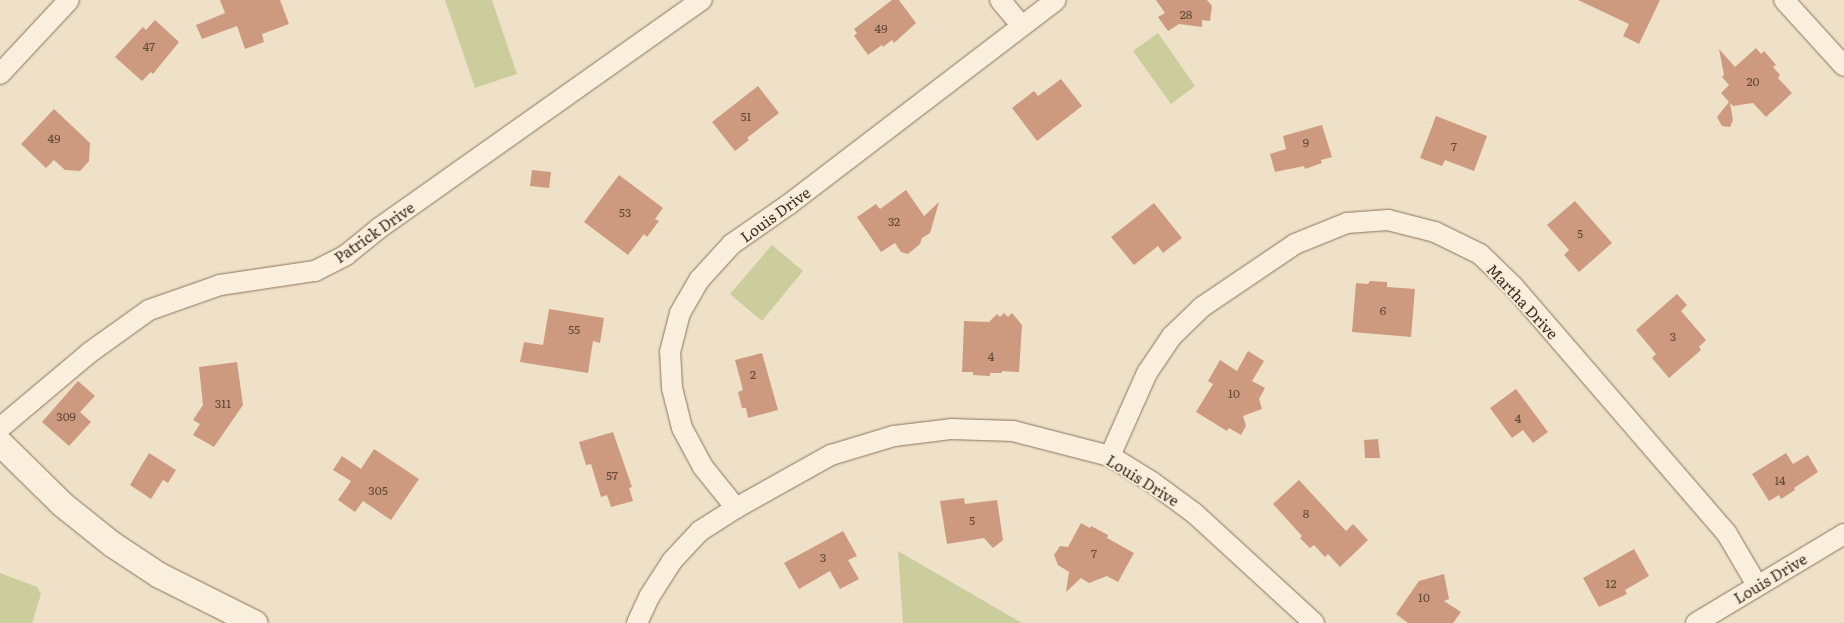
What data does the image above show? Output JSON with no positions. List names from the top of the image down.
{
  "streets": {
    "street": ["Louis Drive", "Patrick Drive", "Martha Drive"]
  },
  "crossings": [
    ["Louis Drive", "Martha Drive"]
  ],
  "house_numbers": [
    "28",
    "49",
    "47",
    "20",
    "51",
    "49",
    "9",
    "7",
    "53",
    "32",
    "5",
    "6",
    "55",
    "3",
    "4",
    "2",
    "10",
    "311",
    "309",
    "4",
    "57",
    "14",
    "305",
    "8",
    "5",
    "7",
    "3",
    "12",
    "10"
  ]
}
